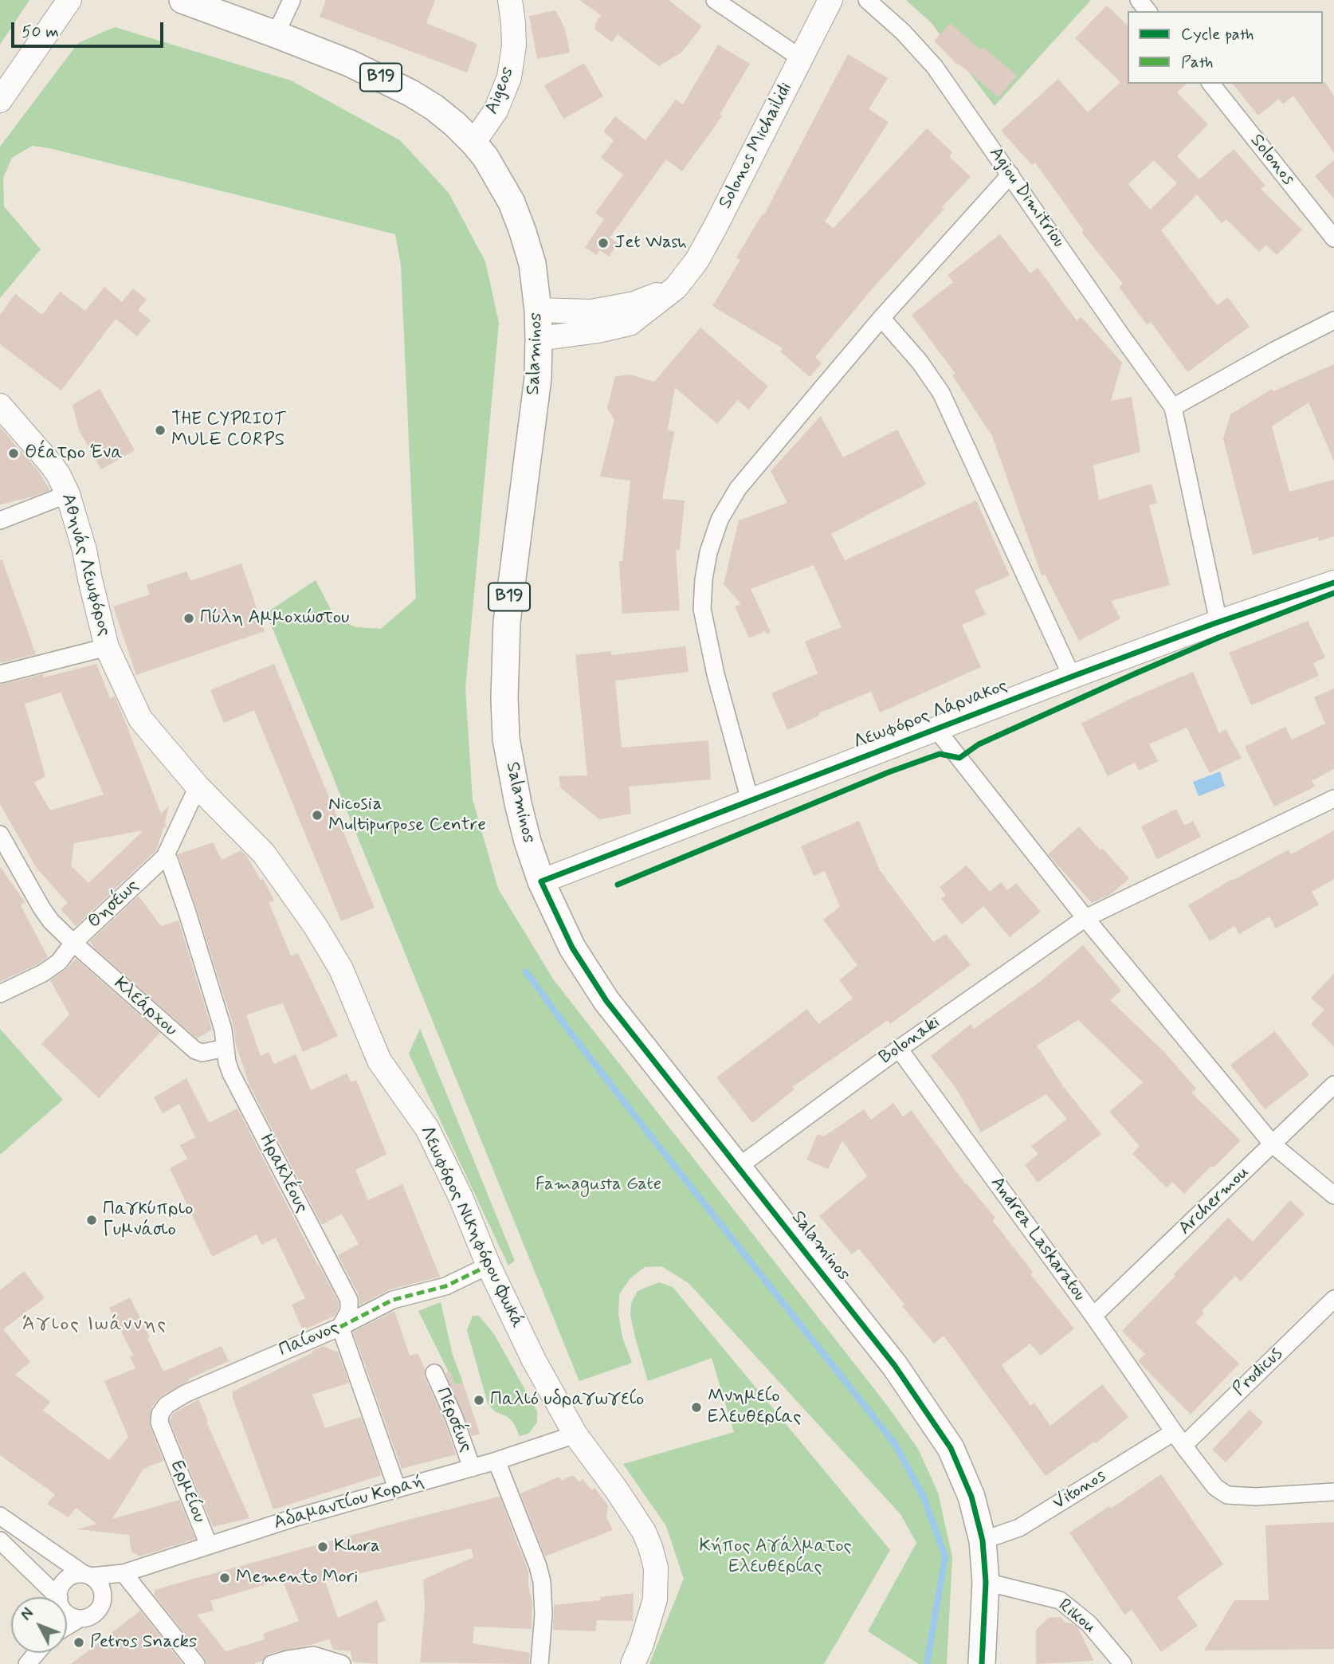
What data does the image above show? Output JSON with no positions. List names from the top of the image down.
{
  "streets": {
    "main road": ["B19", "Salaminos"],
    "street": [
      "Aigeos",
      "Solonos Michailidi",
      "Solonos",
      "Agiou Dimitriou",
      "Αθηνάς Λεωφόρος",
      "Λεωφόρος Λάρνακος",
      "Θησέως",
      "Κλεάρχου",
      "Bolonaki",
      "Ηρακλέους",
      "Archermou",
      "Λεωφόρος Νικηφόρου Φωκά",
      "Andrea Laskaratou",
      "Παίονος",
      "Prodicus",
      "Περσέως",
      "Vitonos",
      "Ερμείου",
      "Αδαμαντίου Κοραή",
      "Rikou"
    ]
  },
  "crossings": [
    ["Aigeos", "Salaminos"],
    ["Solonos Michailidi", "Salaminos"],
    ["Salaminos", "Λεωφόρος Λάρνακος"],
    ["Salaminos", "Bolonaki"],
    ["Salaminos", "Vitonos"],
    ["Salaminos", "Rikou"],
    ["Αθηνάς Λεωφόρος", "Λεωφόρος Νικηφόρου Φωκά"],
    ["Θησέως", "Κλεάρχου"],
    ["Θησέως", "Ηρακλέους"],
    ["Θησέως", "Λεωφόρος Νικηφόρου Φωκά"],
    ["Κλεάρχου", "Ηρακλέους"],
    ["Bolonaki", "Andrea Laskaratou"],
    ["Ηρακλέους", "Παίονος"],
    ["Archermou", "Andrea Laskaratou"],
    ["Λεωφόρος Νικηφόρου Φωκά", "Παίονος"],
    ["Λεωφόρος Νικηφόρου Φωκά", "Αδαμαντίου Κοραή"],
    ["Andrea Laskaratou", "Prodicus"],
    ["Andrea Laskaratou", "Vitonos"],
    ["Παίονος", "Ερμείου"],
    ["Prodicus", "Vitonos"],
    ["Περσέως", "Αδαμαντίου Κοραή"],
    ["Ερμείου", "Αδαμαντίου Κοραή"]
  ],
  "districts": ["Άγιος Ιωάννης"],
  "parks": ["Famagusta Gate", "Κήπος Αγάλματος Ελευθερίας"],
  "places": [
    "Jet Wash",
    "THE CYPRIOT MULE CORPS",
    "Θέατρο Ένα",
    "Πύλη Αμμοχώστου",
    "Nicosia Multipurpose Centre",
    "Παγκύπριο Γυμνάσιο",
    "Παλιό υδραγωγείο",
    "Μνημείο Ελευθερίας",
    "Khora",
    "Memento Mori",
    "Petros Snacks"
  ],
  "legend": ["Cycle path", "Path"],
  "scale_bar": "50 m",
  "north": "top left"
}
